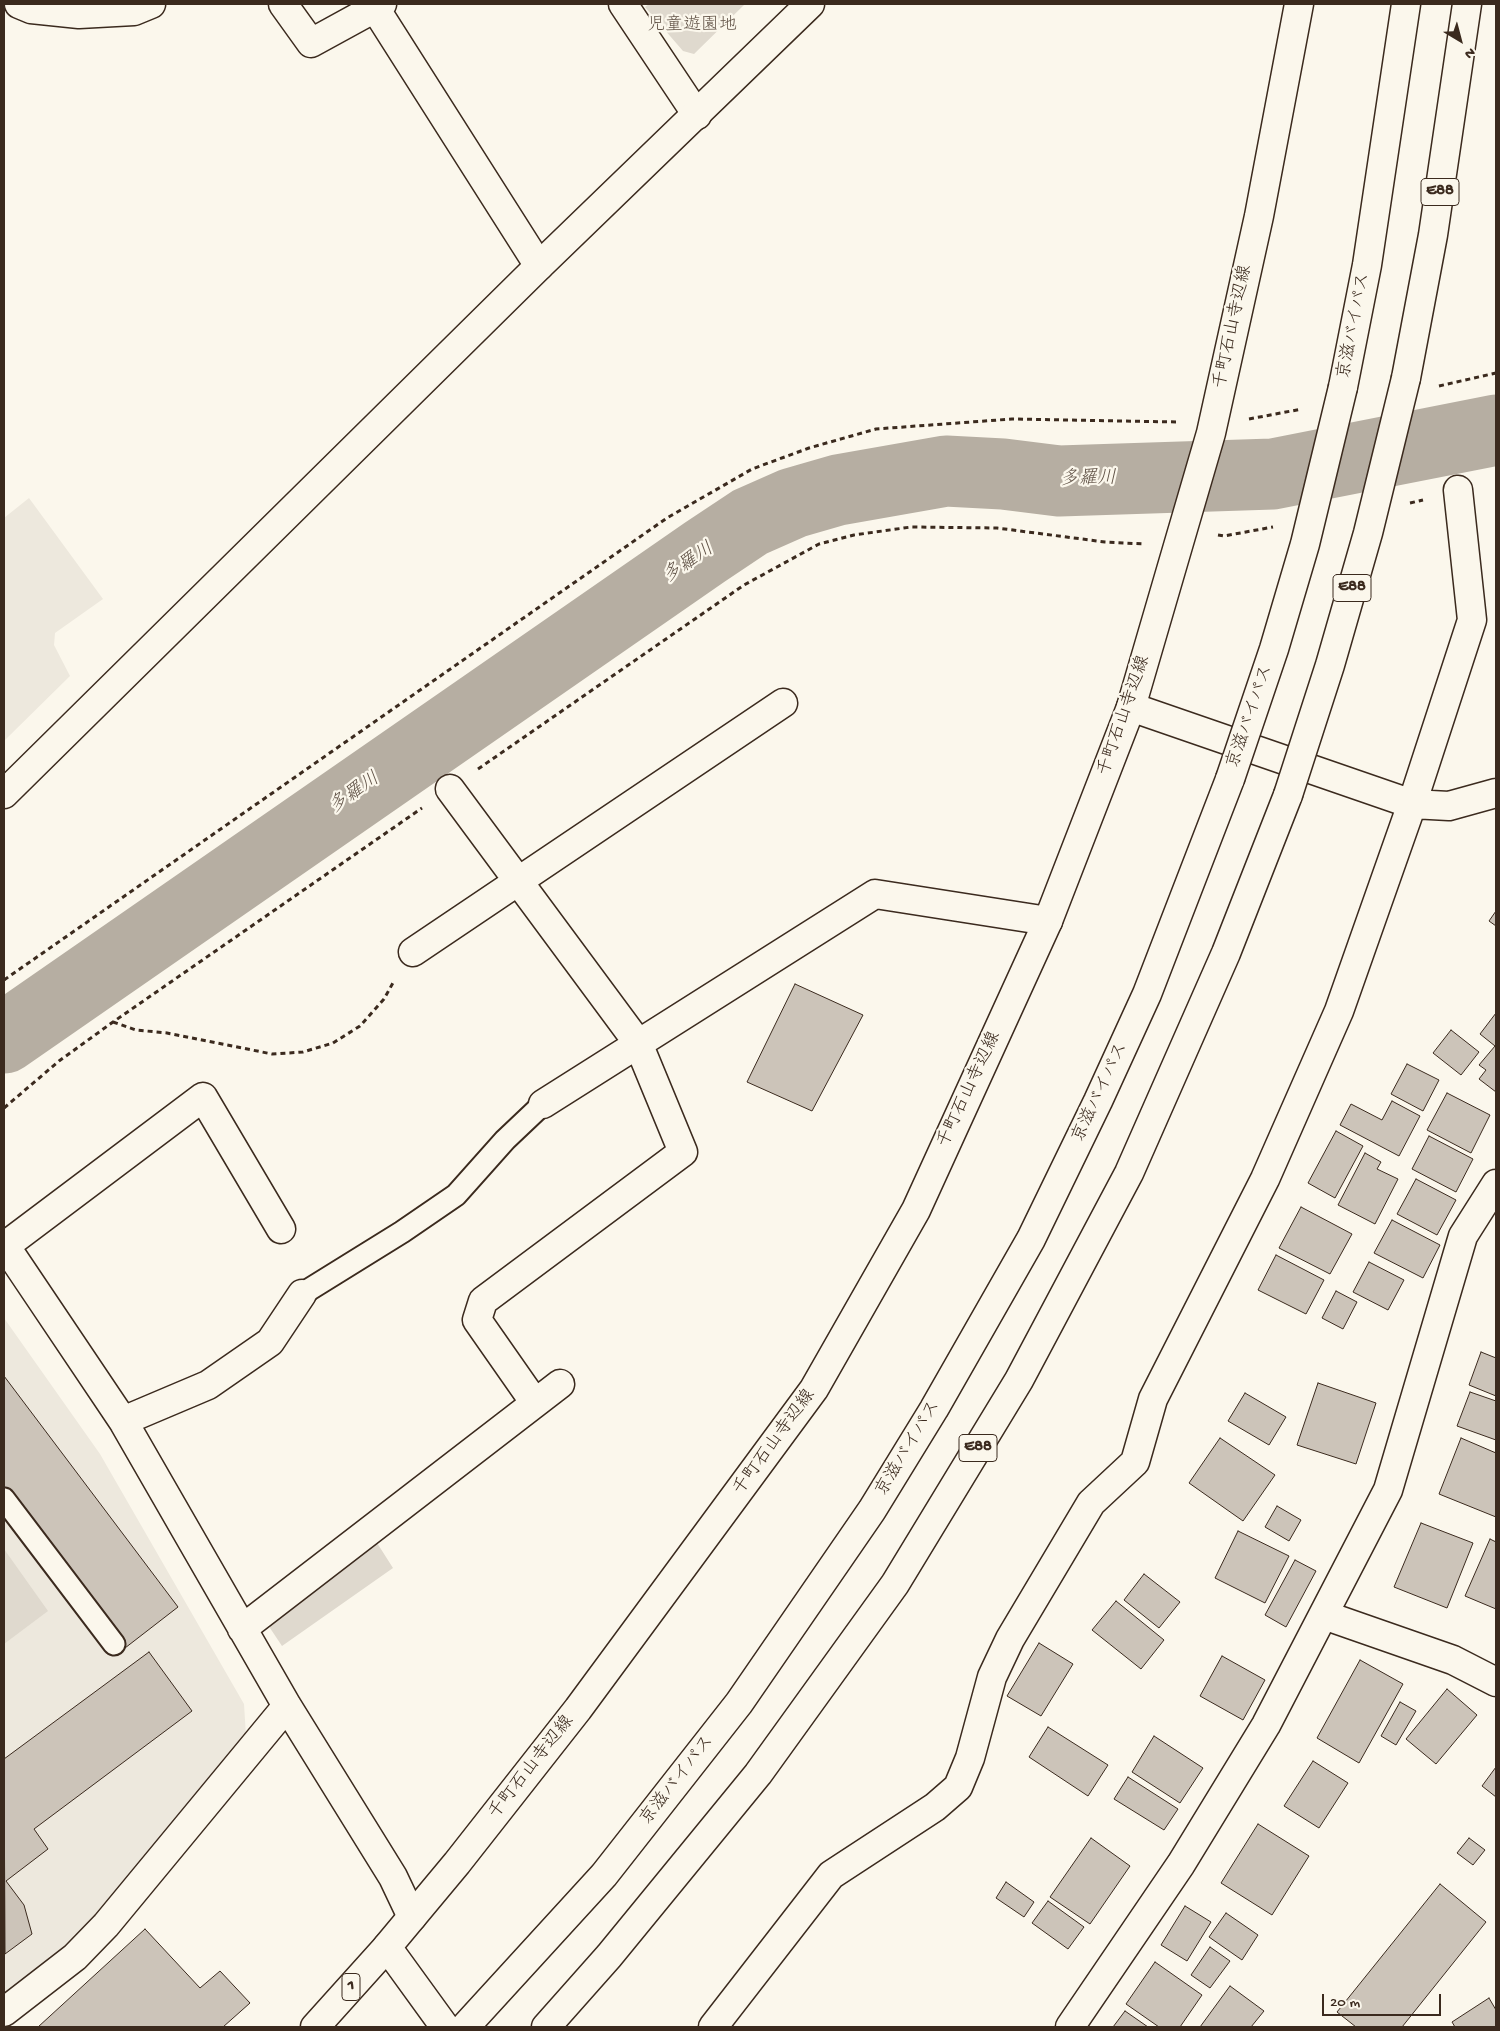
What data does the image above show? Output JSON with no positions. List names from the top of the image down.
{
  "streets": {
    "main road": [
      "E88",
      "京滋バイパス",
      "千町石山寺辺線",
      "1"
    ]
  },
  "crossings": [
    ["千町石山寺辺線", "1"]
  ],
  "water": ["多羅川"],
  "parks": ["児童遊園地"],
  "scale_bar": "20 m",
  "north": "bottom right"
}
